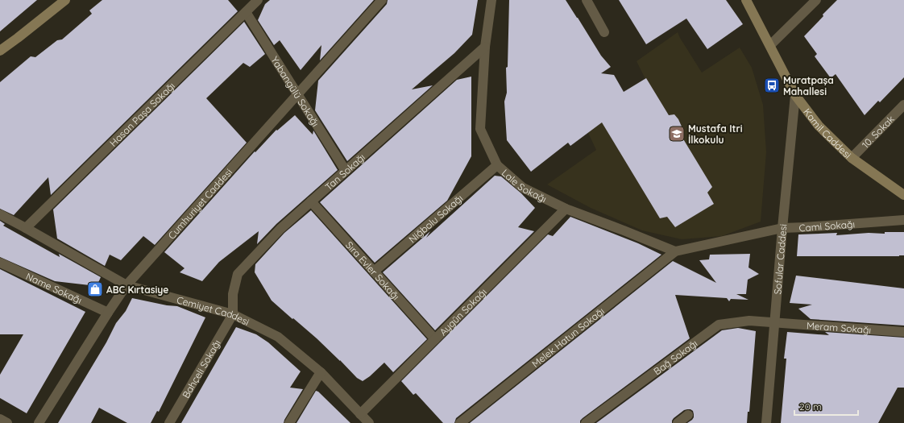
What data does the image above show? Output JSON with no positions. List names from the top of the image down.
{
  "streets": {
    "street": [
      "Yabangülü Sokağı",
      "Hasan Paşa Sokağı",
      "10. Sokak",
      "Kamil Caddesi",
      "Tan Sokağı",
      "Lale Sokağı",
      "Cumhuriyet Caddesi",
      "Niğbolu Sokağı",
      "Cami Sokağı",
      "Sofular Caddesi",
      "Sıra Evler Sokağı",
      "Name Sokağı",
      "Cemiyet Caddesi",
      "Aygün Sokağı",
      "Meram Sokağı",
      "Melek Hatun Sokağı",
      "Bağ Sokağı",
      "Bahçeli Sokağı"
    ]
  },
  "crossings": [
    ["Yabangülü Sokağı", "Hasan Paşa Sokağı"],
    ["Yabangülü Sokağı", "Tan Sokağı"],
    ["Yabangülü Sokağı", "Cumhuriyet Caddesi"],
    ["Hasan Paşa Sokağı", "Cemiyet Caddesi"],
    ["10. Sokak", "Kamil Caddesi"],
    ["Kamil Caddesi", "Sofular Caddesi"],
    ["Tan Sokağı", "Lale Sokağı"],
    ["Tan Sokağı", "Sıra Evler Sokağı"],
    ["Tan Sokağı", "Cemiyet Caddesi"],
    ["Tan Sokağı", "Bahçeli Sokağı"],
    ["Lale Sokağı", "Niğbolu Sokağı"],
    ["Lale Sokağı", "Cami Sokağı"],
    ["Lale Sokağı", "Aygün Sokağı"],
    ["Lale Sokağı", "Melek Hatun Sokağı"],
    ["Cumhuriyet Caddesi", "Name Sokağı"],
    ["Cumhuriyet Caddesi", "Cemiyet Caddesi"],
    ["Niğbolu Sokağı", "Sıra Evler Sokağı"],
    ["Cami Sokağı", "Sofular Caddesi"],
    ["Cami Sokağı", "Melek Hatun Sokağı"],
    ["Sofular Caddesi", "Meram Sokağı"],
    ["Sofular Caddesi", "Bağ Sokağı"],
    ["Sıra Evler Sokağı", "Aygün Sokağı"],
    ["Cemiyet Caddesi", "Aygün Sokağı"],
    ["Cemiyet Caddesi", "Bahçeli Sokağı"],
    ["Meram Sokağı", "Bağ Sokağı"]
  ],
  "places": {
    "bus stop": ["Muratpaşa Mahallesi"],
    "school or university": ["Mustafa Itri İlkokulu"],
    "shop": ["ABC Kırtasiye"]
  },
  "scale_bar": "20 m"
}
